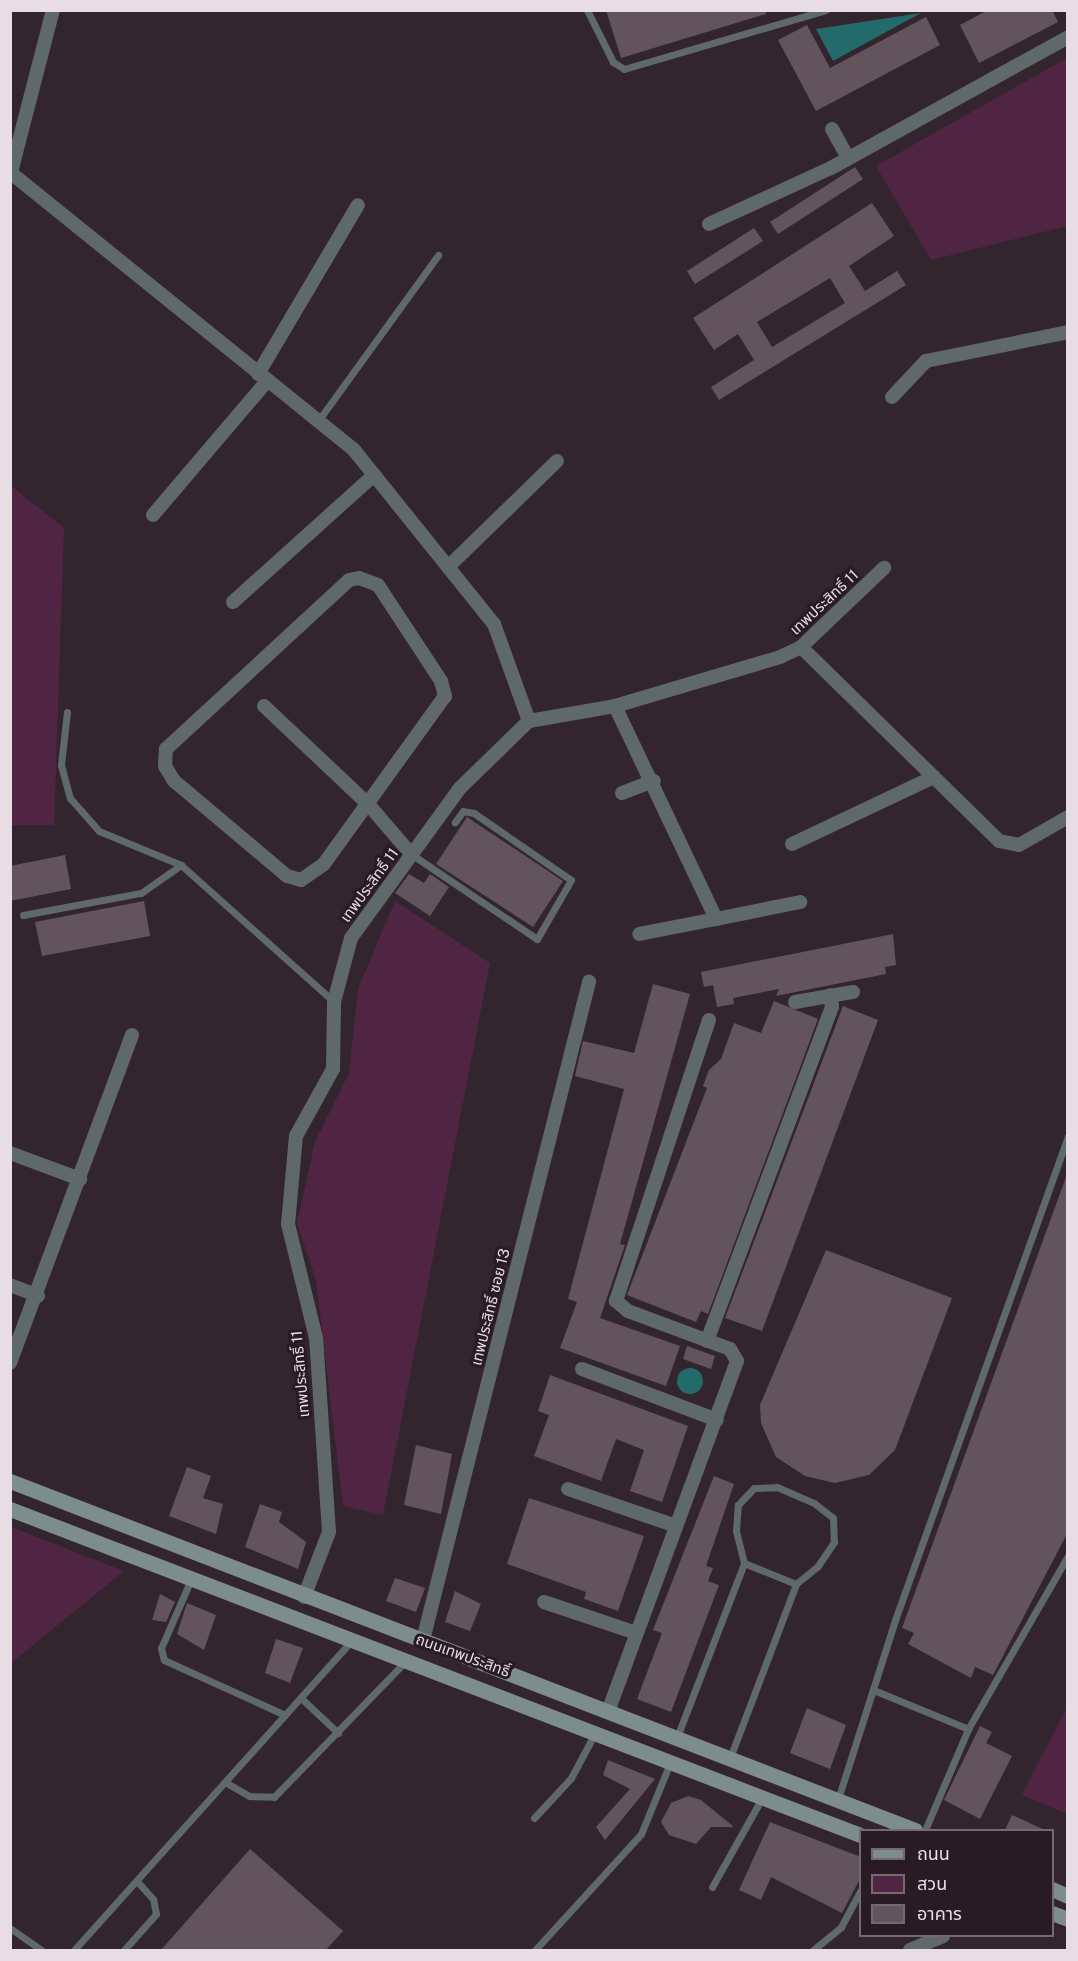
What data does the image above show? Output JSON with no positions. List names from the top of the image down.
{
  "streets": {
    "main road": ["ถนนเทพประสิทธิ์"],
    "street": ["เทพประสิทธิ์ 11", "เทพประสิทธิ์ ซอย 13"]
  },
  "crossings": [
    ["เทพประสิทธิ์ 11", "ถนนเทพประสิทธิ์"],
    ["เทพประสิทธิ์ ซอย 13", "ถนนเทพประสิทธิ์"]
  ],
  "legend": ["ถนน", "สวน", "อาคาร"]
}
